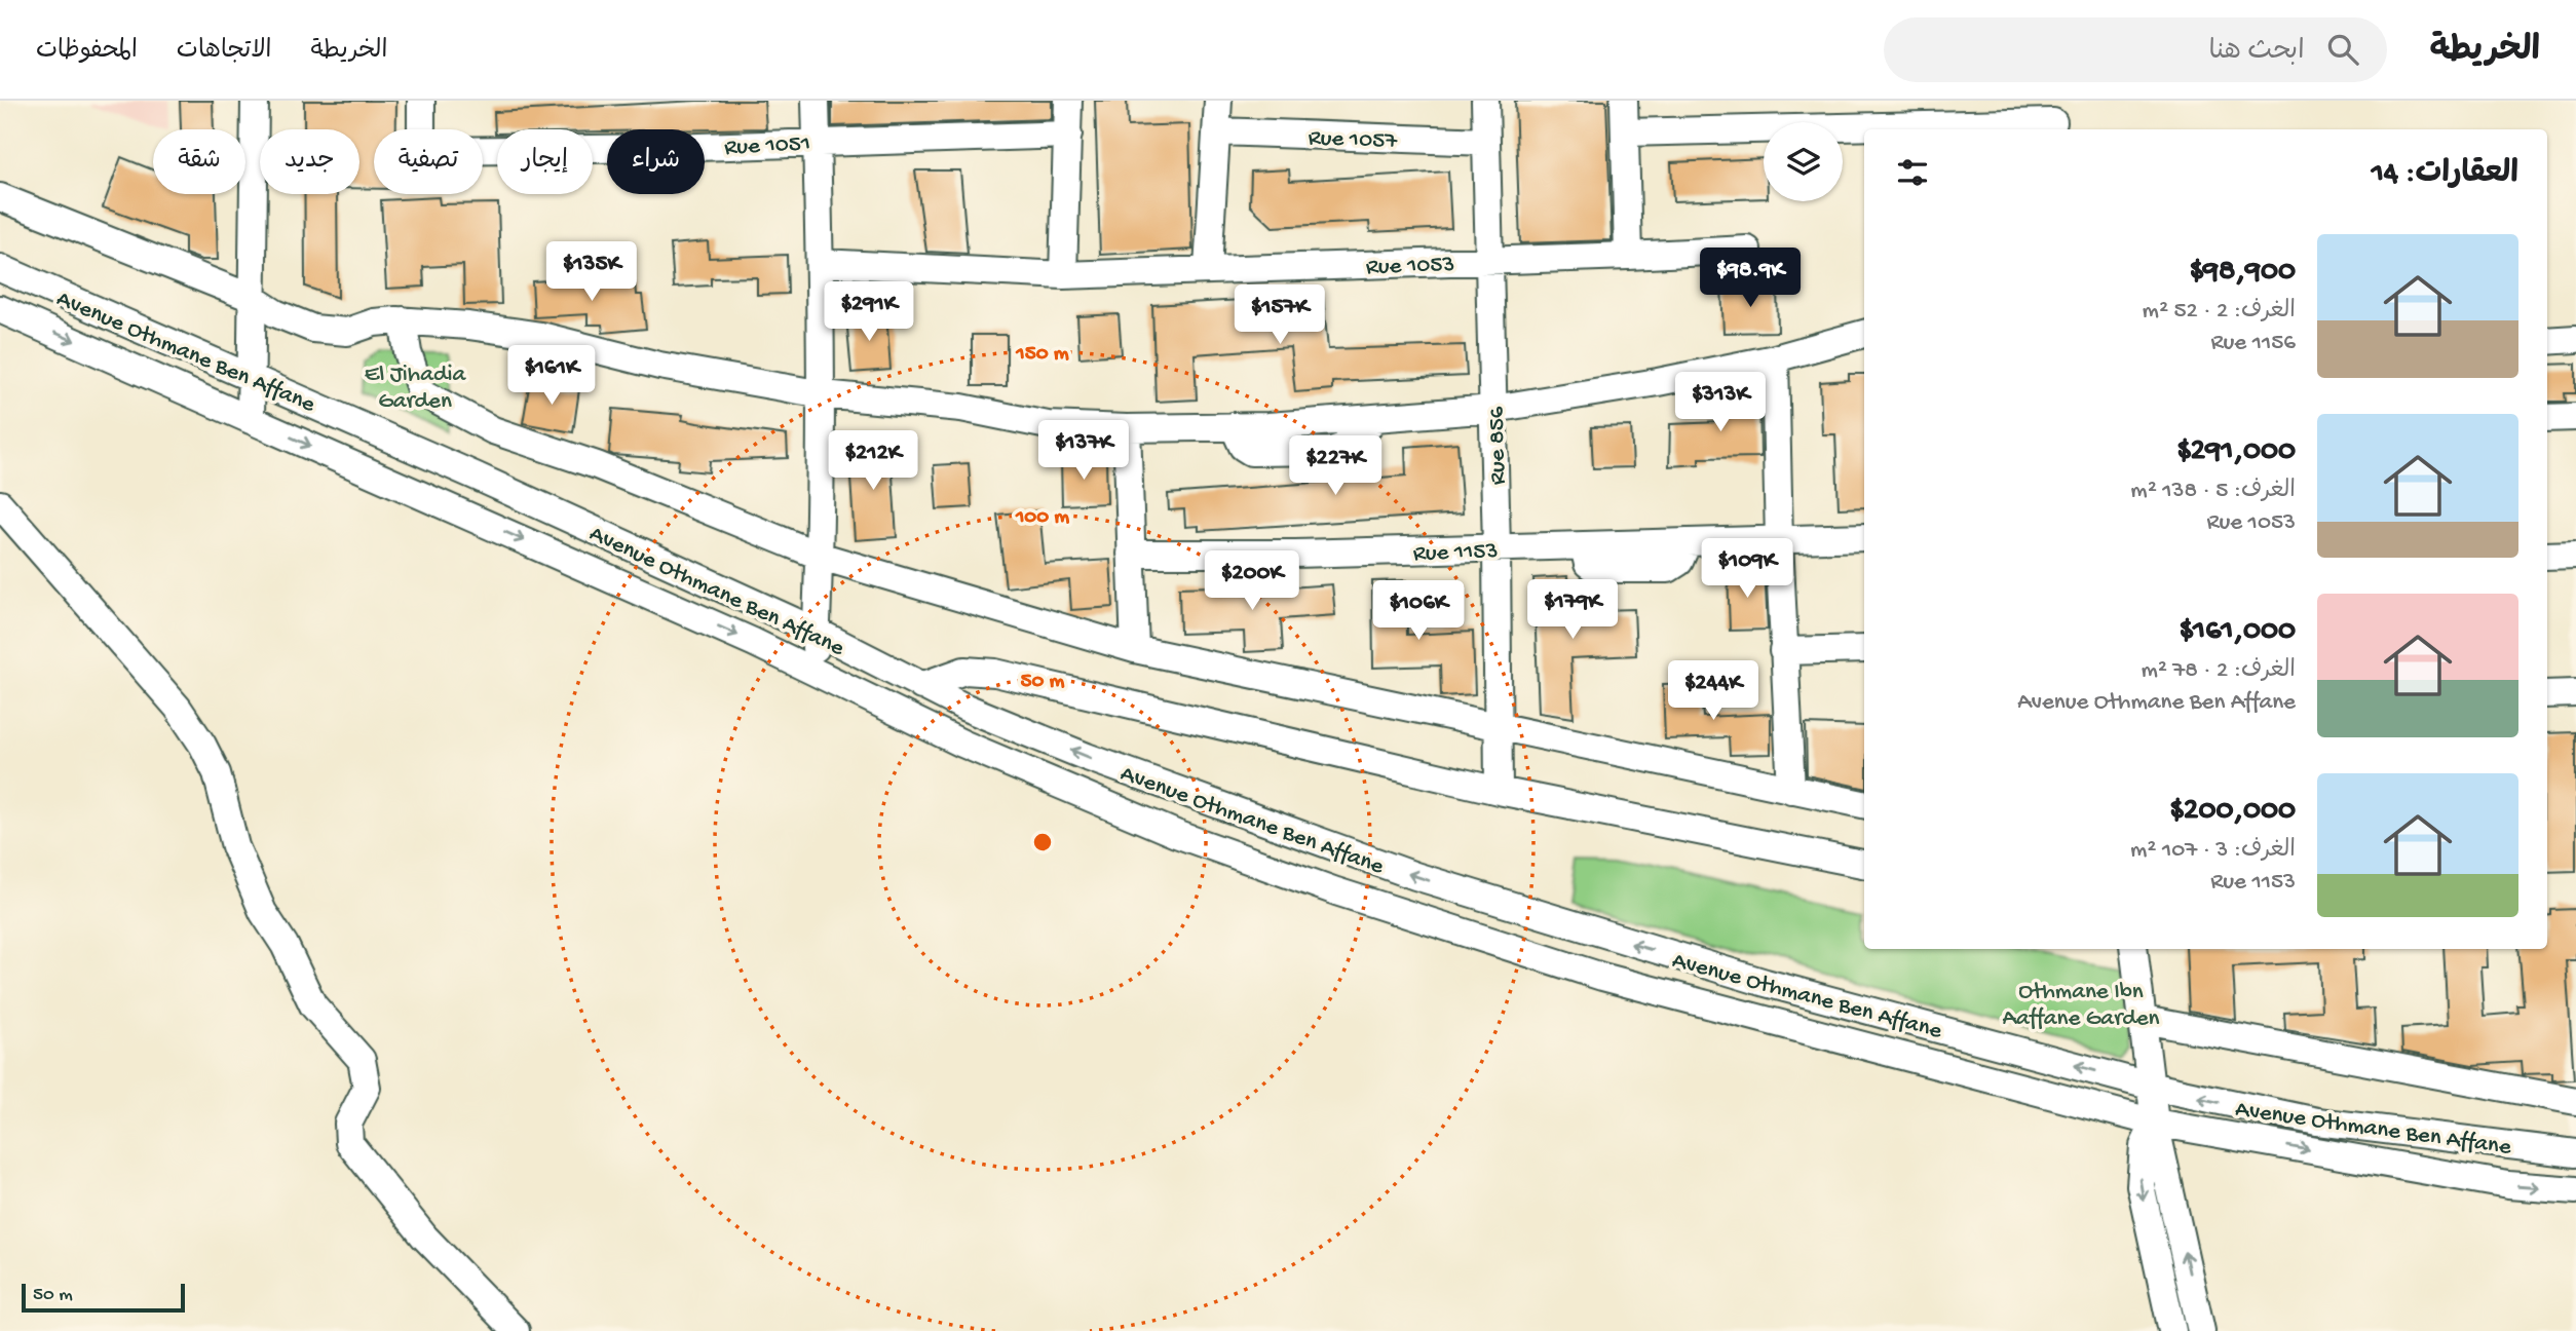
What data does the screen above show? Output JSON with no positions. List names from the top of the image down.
{
  "streets": {
    "street": [
      "Rue 1057",
      "Rue 1051",
      "Rue 1053",
      "Avenue Othmane Ben Affane",
      "Rue 856",
      "Rue 1153"
    ]
  },
  "crossings": [
    ["Rue 1057", "Rue 856"],
    ["Rue 1053", "Rue 856"],
    ["Rue 856", "Rue 1153"]
  ],
  "parks": ["El Jihadia Garden", "Othmane Ibn Aaffane Garden"],
  "scale_bar": "50 m",
  "page": {
    "header": "الخريطة",
    "search": "ابحث هنا",
    "nav": ["الخريطة", "الاتجاهات", "المحفوظات"],
    "chip": [
      "شراء",
      "إيجار",
      "تصفية",
      "جديد",
      "شقة"
    ],
    "heading": "العقارات: 14",
    "list": [
      {
        "name": "$98,900",
        "note": "الغرف: 2 · 52 m² · Rue 1156"
      },
      {
        "name": "$291,000",
        "note": "الغرف: 5 · 138 m² · Rue 1053"
      },
      {
        "name": "$161,000",
        "note": "الغرف: 2 · 78 m² · Avenue Othmane Ben Affane"
      },
      {
        "name": "$200,000",
        "note": "الغرف: 3 · 107 m² · Rue 1153"
      }
    ],
    "price": [
      "$135K",
      "$98.9K",
      "$291K",
      "$157K",
      "$161K",
      "$313K",
      "$137K",
      "$212K",
      "$227K",
      "$109K",
      "$200K",
      "$179K",
      "$106K",
      "$244K"
    ],
    "scale": "50 m"
  },
  "rings": ["150 m", "100 m", "50 m"]
}
